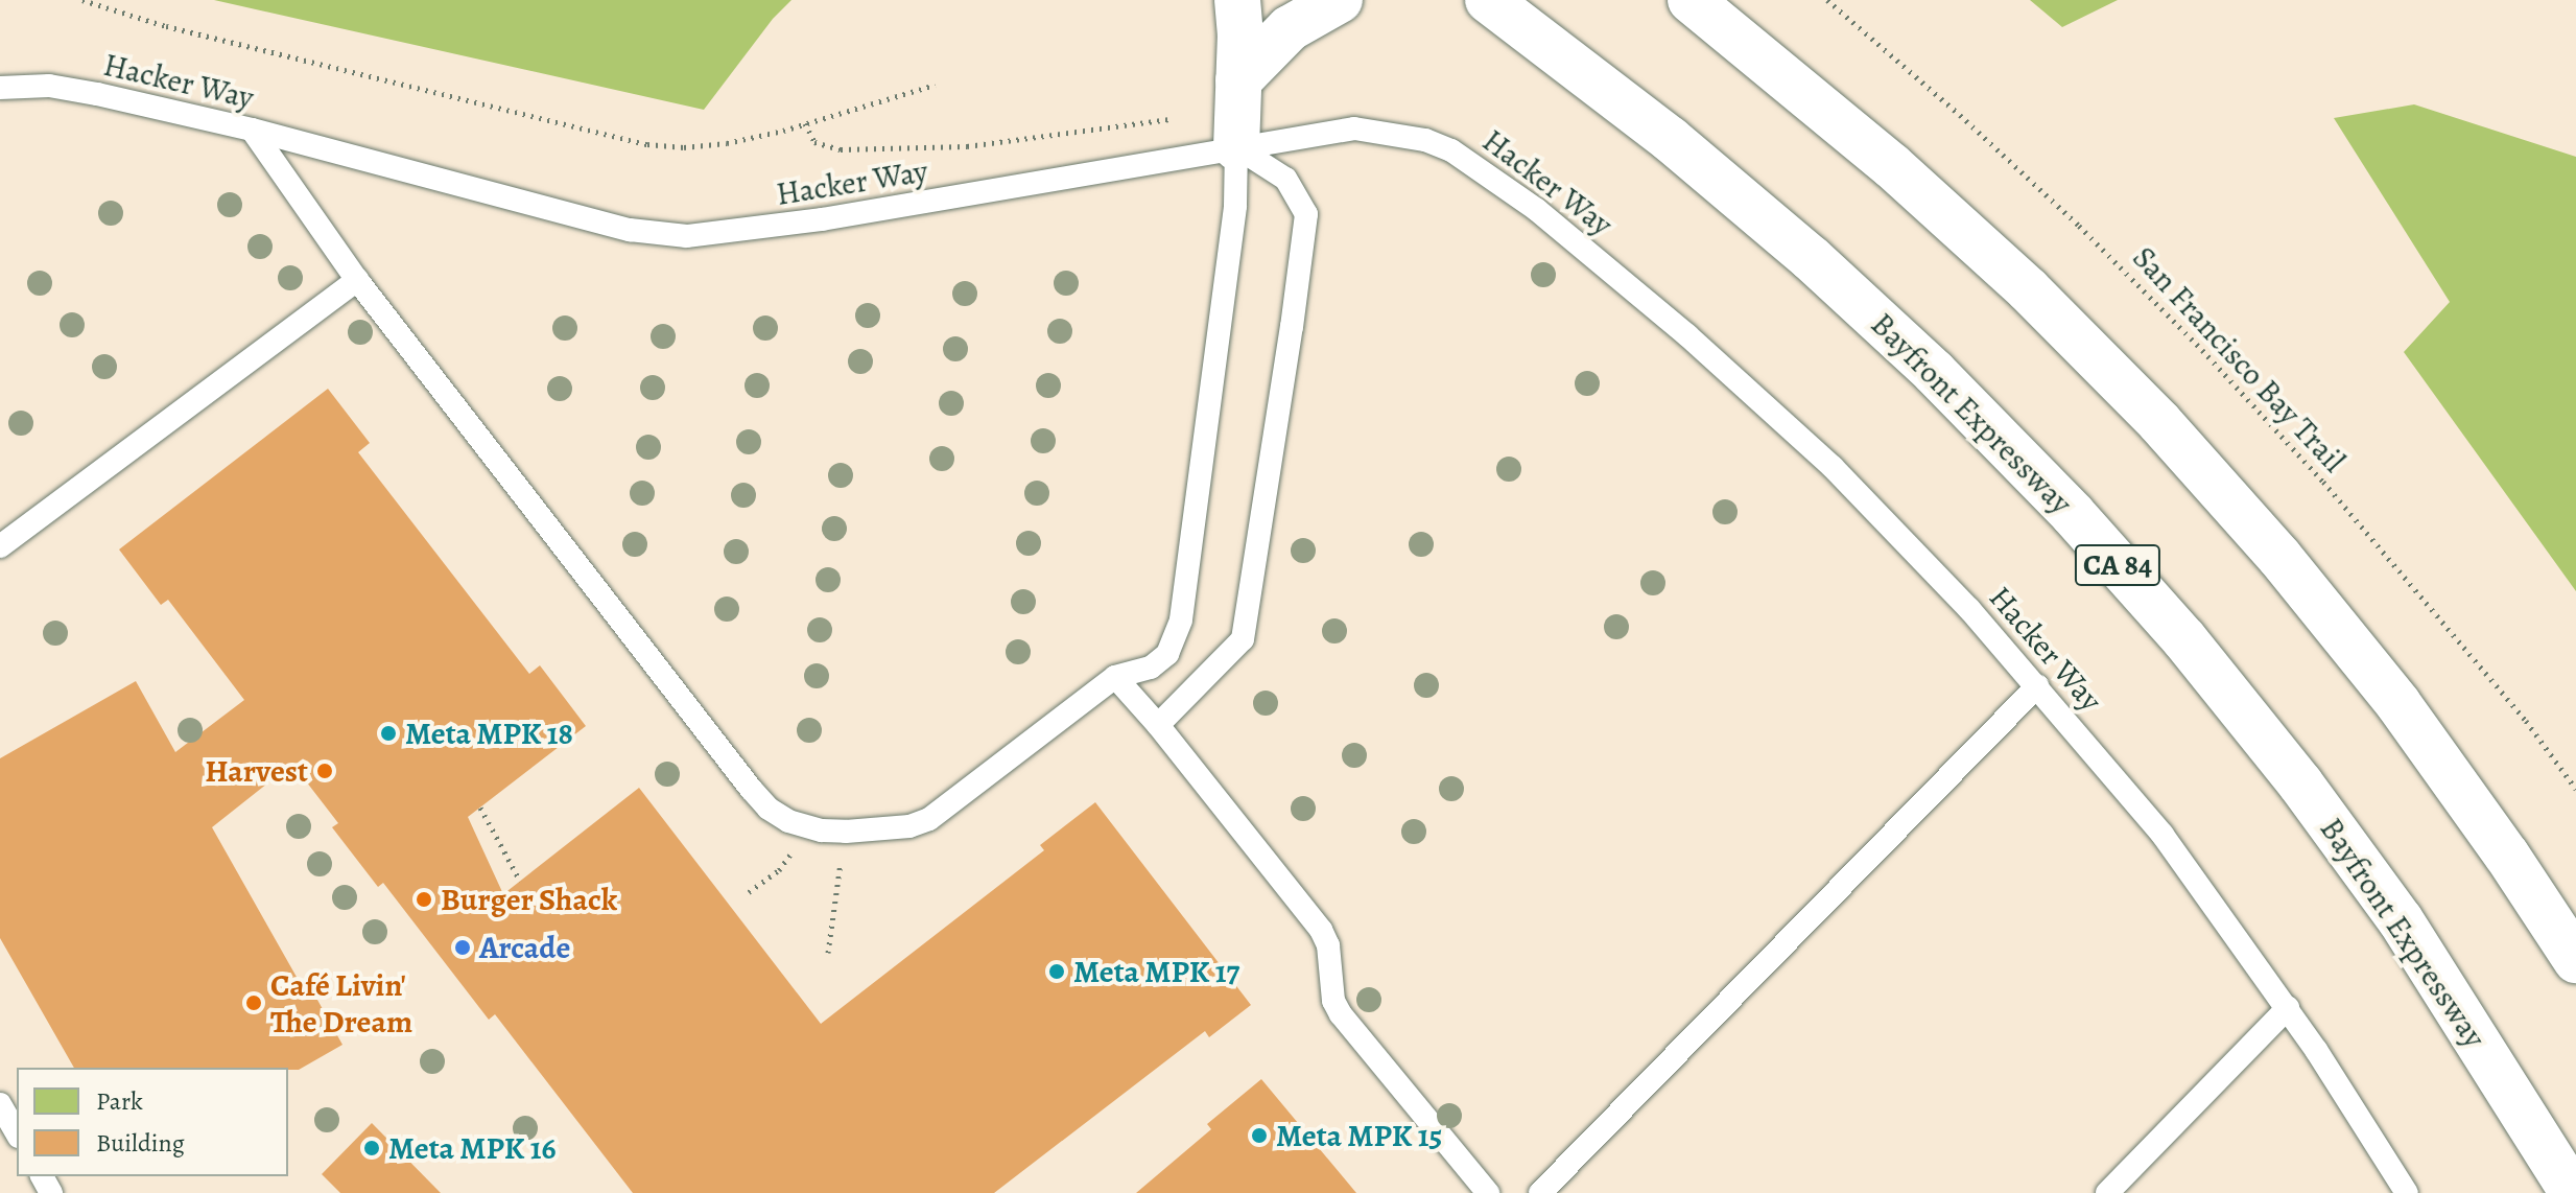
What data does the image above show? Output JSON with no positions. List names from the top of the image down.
{
  "streets": {
    "highway": ["Bayfront Expressway", "CA 84"],
    "lane": ["Hacker Way"],
    "path": ["San Francisco Bay Trail"]
  },
  "places": [
    "Meta MPK 18",
    "Harvest",
    "Burger Shack",
    "Arcade",
    "Meta MPK 17",
    "Café Livin' The Dream",
    "Meta MPK 15",
    "Meta MPK 16"
  ],
  "legend": ["Park", "Building"]
}
